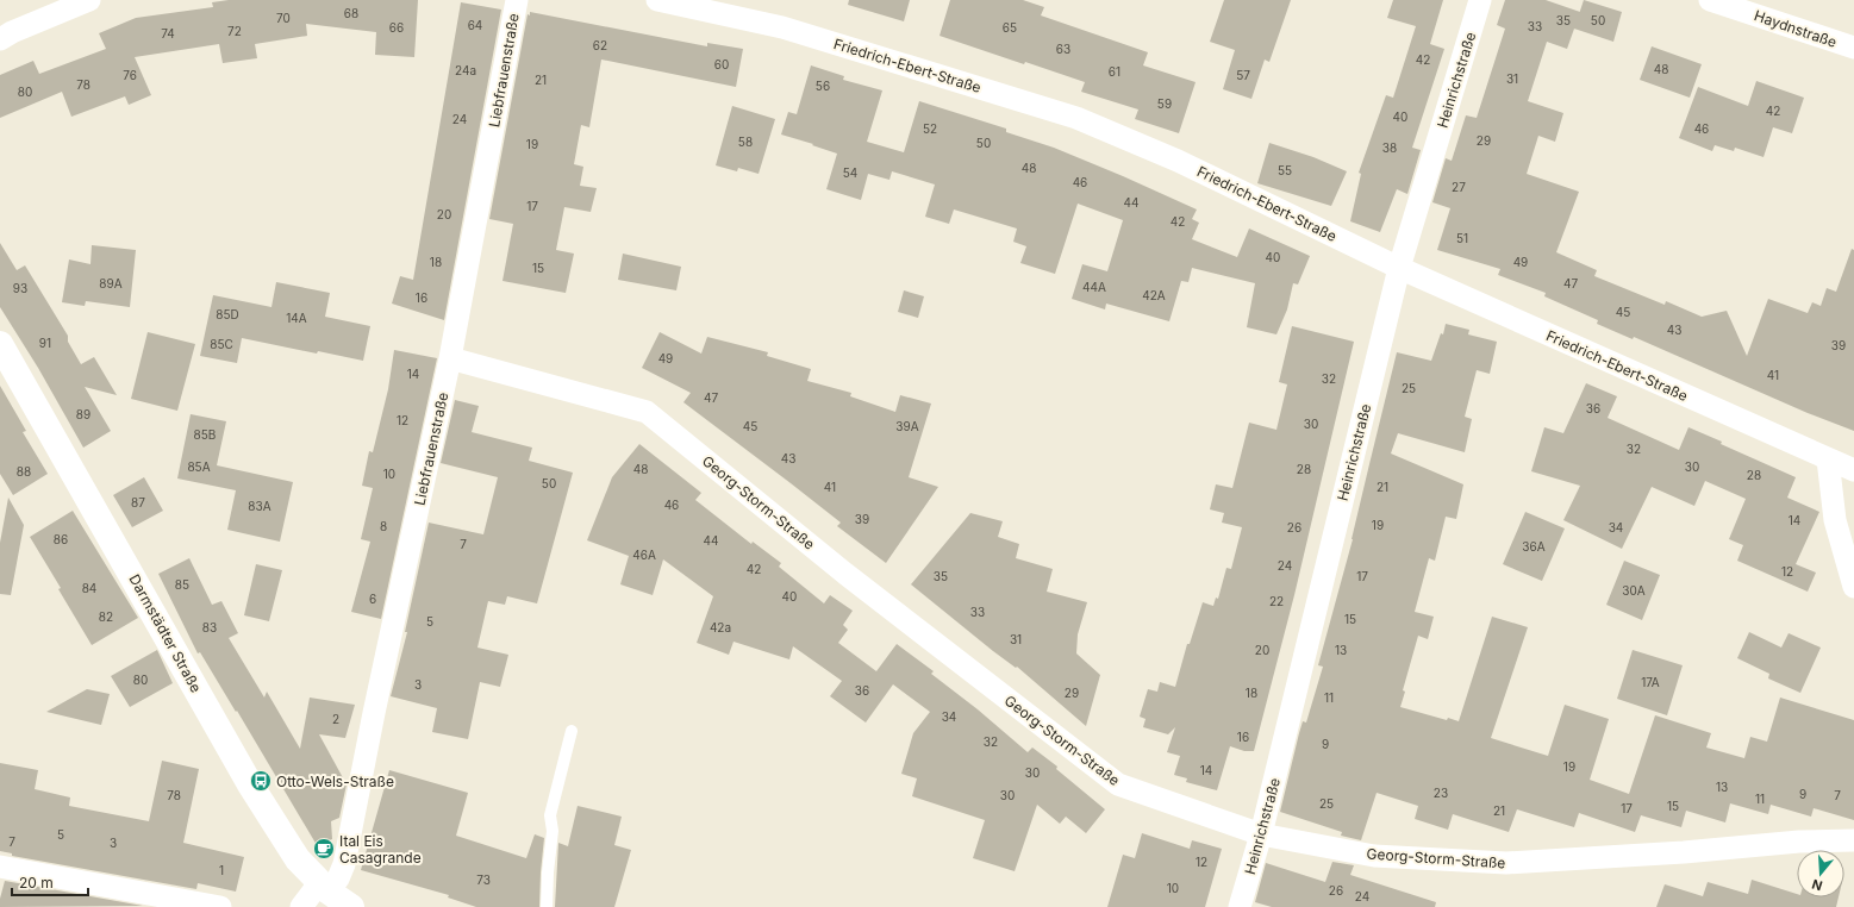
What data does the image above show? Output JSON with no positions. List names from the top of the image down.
{
  "streets": {
    "street": [
      "Haydnstraße",
      "Friedrich-Ebert-Straße",
      "Liebfrauenstraße",
      "Heinrichstraße",
      "Georg-Storm-Straße",
      "Darmstädter Straße"
    ]
  },
  "crossings": [
    ["Friedrich-Ebert-Straße", "Heinrichstraße"],
    ["Liebfrauenstraße", "Georg-Storm-Straße"],
    ["Liebfrauenstraße", "Darmstädter Straße"],
    ["Heinrichstraße", "Georg-Storm-Straße"]
  ],
  "places": {
    "bus stop": ["Otto-Wels-Straße"],
    "cafe": ["Ital Eis Casagrande"]
  },
  "house_numbers": [
    "68",
    "70",
    "35",
    "50",
    "64",
    "33",
    "66",
    "65",
    "72",
    "74",
    "62",
    "63",
    "42",
    "60",
    "48",
    "24a",
    "61",
    "76",
    "57",
    "31",
    "21",
    "78",
    "56",
    "80",
    "59",
    "42",
    "40",
    "24",
    "52",
    "46",
    "29",
    "58",
    "50",
    "19",
    "38",
    "48",
    "55",
    "54",
    "46",
    "27",
    "44",
    "17",
    "20",
    "42",
    "51",
    "40",
    "18",
    "49",
    "15",
    "89A",
    "47",
    "44A",
    "93",
    "42A",
    "16",
    "45",
    "85D",
    "14A",
    "43",
    "91",
    "85C",
    "39",
    "49",
    "14",
    "41",
    "32",
    "25",
    "47",
    "36",
    "89",
    "12",
    "30",
    "45",
    "39A",
    "85B",
    "32",
    "43",
    "85A",
    "30",
    "48",
    "28",
    "88",
    "10",
    "28",
    "50",
    "41",
    "21",
    "87",
    "46",
    "83A",
    "39",
    "14",
    "19",
    "8",
    "26",
    "34",
    "86",
    "44",
    "7",
    "36A",
    "46A",
    "24",
    "42",
    "12",
    "35",
    "17",
    "85",
    "84",
    "30A",
    "40",
    "6",
    "22",
    "33",
    "82",
    "15",
    "5",
    "83",
    "42a",
    "31",
    "20",
    "13",
    "80",
    "17A",
    "3",
    "36",
    "29",
    "18",
    "11",
    "34",
    "2",
    "16",
    "32",
    "9",
    "19",
    "14",
    "30",
    "13",
    "23",
    "9",
    "78",
    "30",
    "7",
    "11",
    "25",
    "15",
    "17",
    "21",
    "5",
    "7",
    "3",
    "12",
    "1",
    "73",
    "10",
    "26",
    "24"
  ],
  "scale_bar": "20 m",
  "north": "bottom"
}
